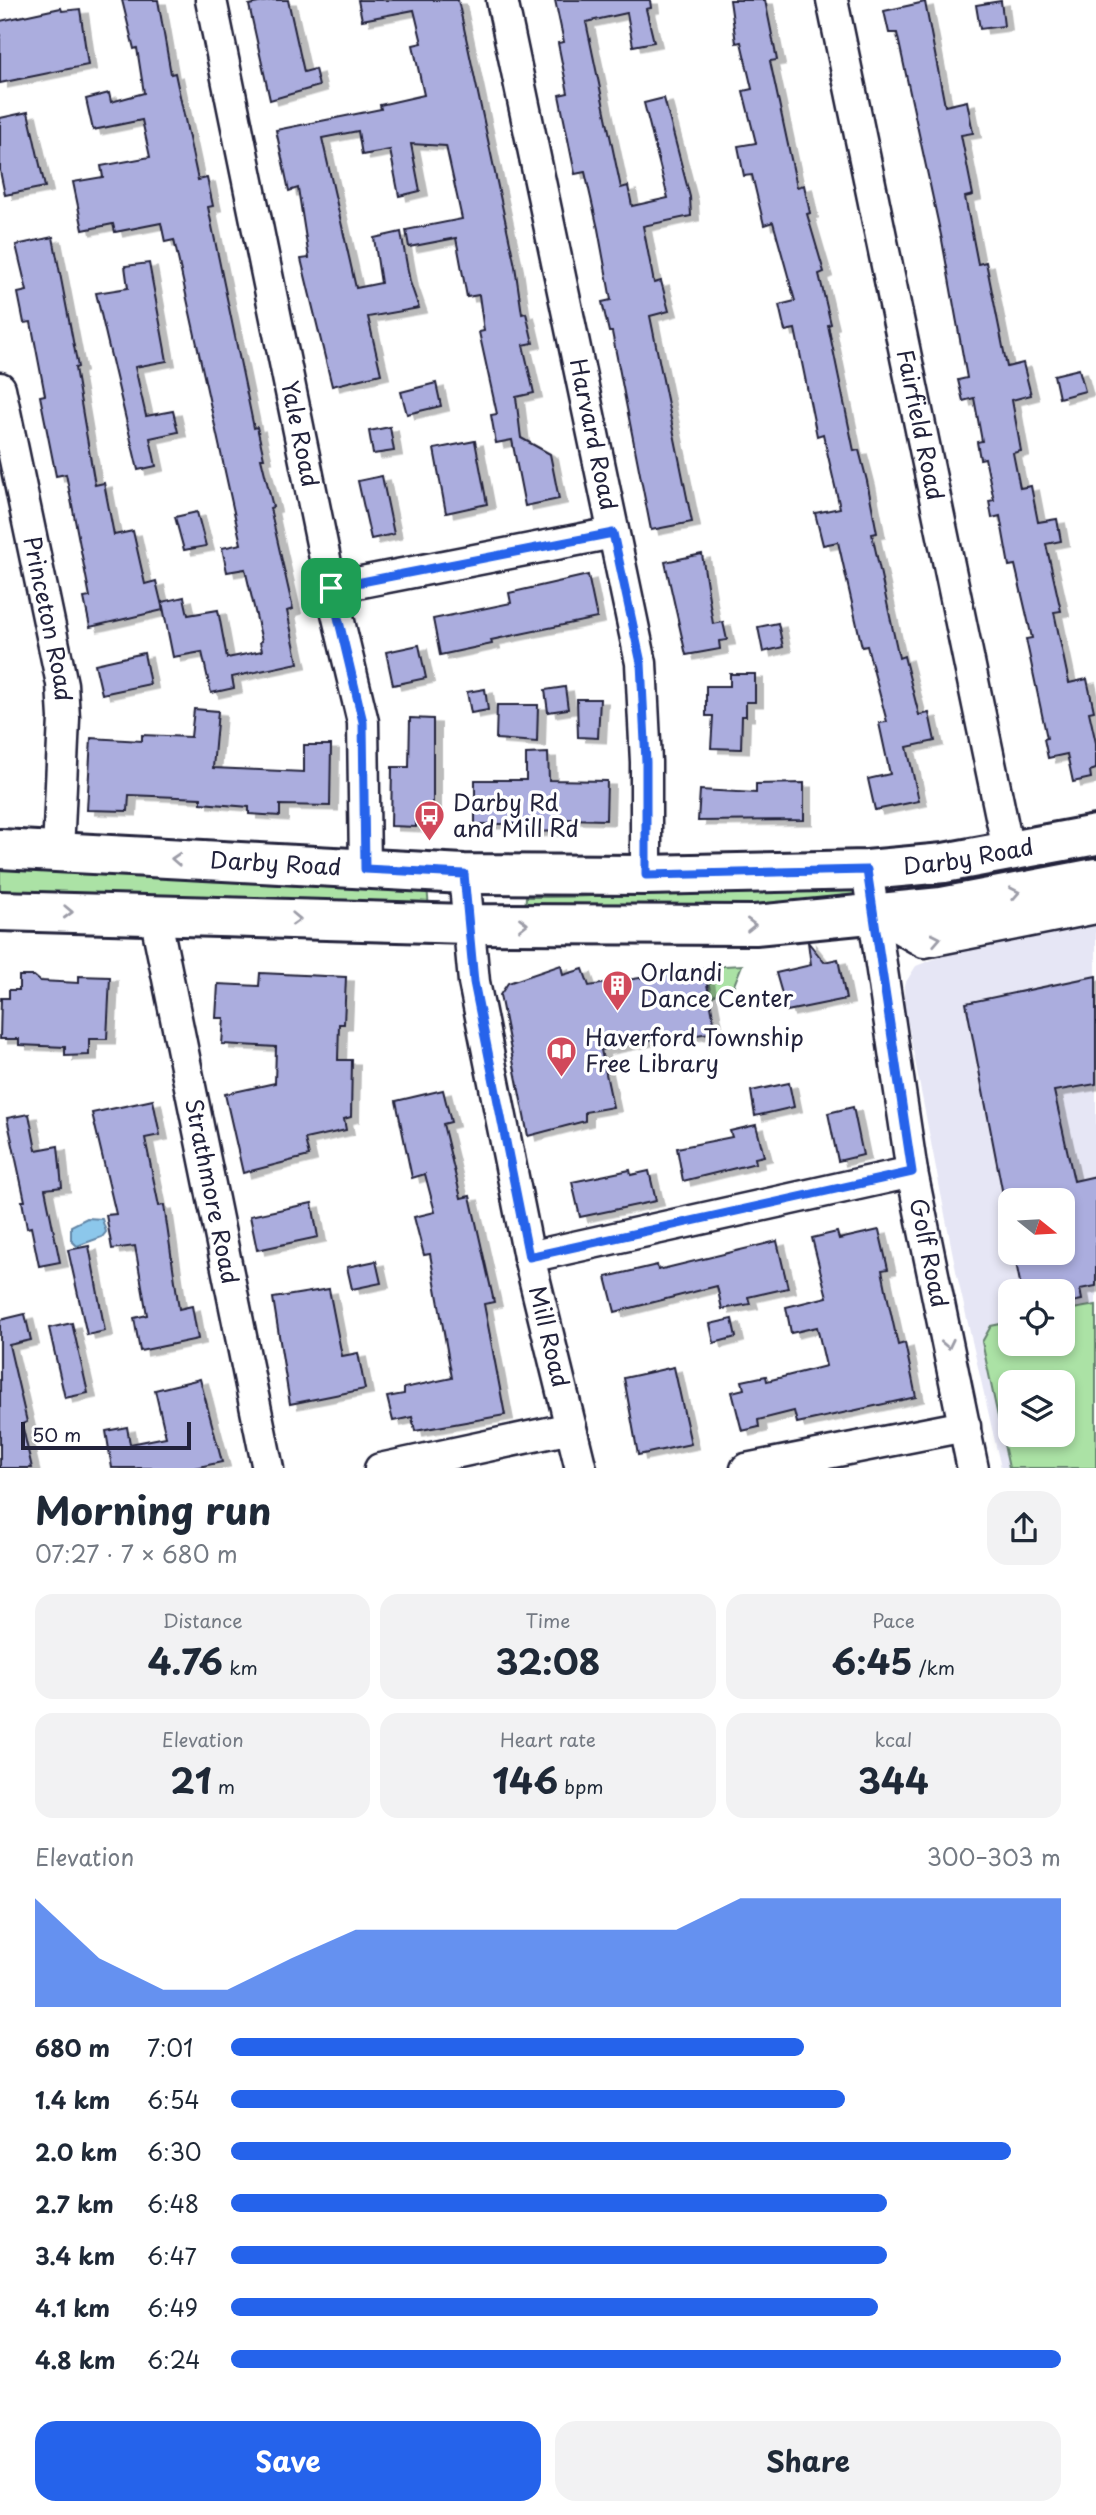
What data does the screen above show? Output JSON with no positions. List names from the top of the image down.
{
  "streets": {
    "main road": ["Darby Road"],
    "street": [
      "Fairfield Road",
      "Yale Road",
      "Harvard Road",
      "Princeton Road",
      "Strathmore Road",
      "Golf Road",
      "Mill Road"
    ]
  },
  "crossings": [
    ["Fairfield Road", "Darby Road"],
    ["Yale Road", "Darby Road"],
    ["Harvard Road", "Darby Road"],
    ["Princeton Road", "Darby Road"],
    ["Darby Road", "Strathmore Road"],
    ["Darby Road", "Golf Road"],
    ["Darby Road", "Mill Road"]
  ],
  "one_way": ["Golf Road"],
  "places": {
    "bus stop": ["Darby Rd and Mill Rd"],
    "building": ["Orlandi Dance Center"],
    "library": ["Haverford Township Free Library"]
  },
  "scale_bar": "50 m",
  "north": "right",
  "page": {
    "scale": "50 m",
    "heading": ["Morning run", "07:27 · 7 × 680 m"],
    "stats": [
      ["Distance", "4.76 km"],
      ["Time", "32:08"],
      ["Pace", "6:45 /km"],
      ["Elevation", "21 m"],
      ["Heart rate", "146 bpm"],
      ["kcal", "344"]
    ],
    "chart": ["Elevation", "300–303 m"],
    "list": [
      {
        "name": "680 m",
        "note": "7:01"
      },
      {
        "name": "1.4 km",
        "note": "6:54"
      },
      {
        "name": "2.0 km",
        "note": "6:30"
      },
      {
        "name": "2.7 km",
        "note": "6:48"
      },
      {
        "name": "3.4 km",
        "note": "6:47"
      },
      {
        "name": "4.1 km",
        "note": "6:49"
      },
      {
        "name": "4.8 km",
        "note": "6:24"
      }
    ],
    "buttons": ["Save", "Share"]
  }
}
